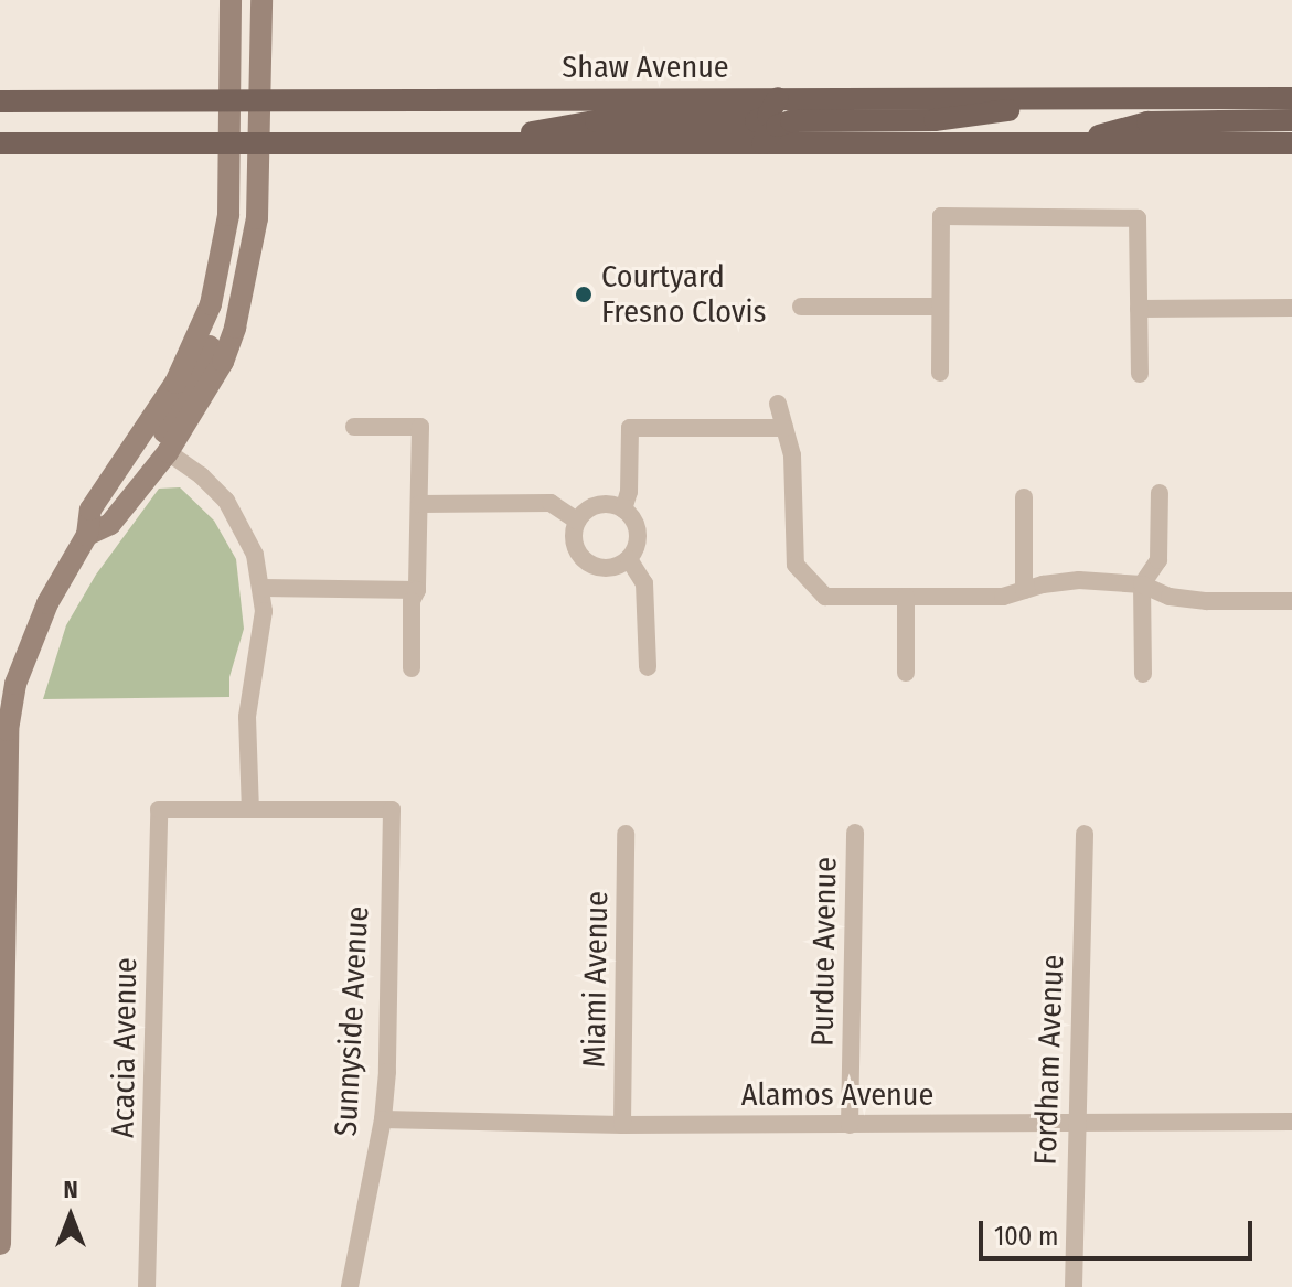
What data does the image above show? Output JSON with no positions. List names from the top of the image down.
{
  "streets": {
    "main road": ["Shaw Avenue"],
    "street": [
      "Purdue Avenue",
      "Miami Avenue",
      "Sunnyside Avenue",
      "Acacia Avenue",
      "Fordham Avenue",
      "Alamos Avenue"
    ]
  },
  "crossings": [
    ["Purdue Avenue", "Alamos Avenue"],
    ["Miami Avenue", "Alamos Avenue"],
    ["Sunnyside Avenue", "Acacia Avenue"],
    ["Sunnyside Avenue", "Alamos Avenue"],
    ["Fordham Avenue", "Alamos Avenue"]
  ],
  "places": ["Courtyard Fresno Clovis"],
  "scale_bar": "100 m",
  "north": "top"
}
